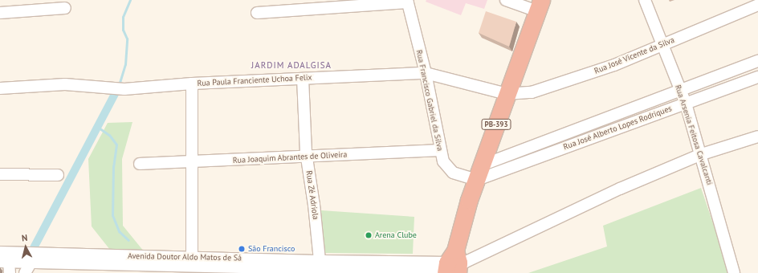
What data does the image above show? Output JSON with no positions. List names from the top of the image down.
{
  "streets": {
    "highway": ["PB-393"],
    "street": [
      "Rua José Vicente da Silva",
      "Rua Paula Franciente Uchoa Felix",
      "Rua Francisco Gabriel da Silva",
      "Rua José Alberto Lopes Rodriques",
      "Rua Arsenia Feitosa Cavalcanti",
      "Rua Joaquim Abrantes de Oliveira",
      "Rua Zé Adriola",
      "Avenida Doutor Aldo Matos de Sá"
    ]
  },
  "crossings": [
    ["Rua José Vicente da Silva", "Rua Paula Franciente Uchoa Felix"],
    ["Rua José Vicente da Silva", "PB-393"],
    ["Rua José Vicente da Silva", "Rua Arsenia Feitosa Cavalcanti"],
    ["Rua Paula Franciente Uchoa Felix", "Rua Francisco Gabriel da Silva"],
    ["Rua Paula Franciente Uchoa Felix", "PB-393"],
    ["Rua Paula Franciente Uchoa Felix", "Rua Zé Adriola"],
    ["Rua Francisco Gabriel da Silva", "PB-393"],
    ["Rua Francisco Gabriel da Silva", "Rua José Alberto Lopes Rodriques"],
    ["Rua Francisco Gabriel da Silva", "Rua Joaquim Abrantes de Oliveira"],
    ["PB-393", "Rua José Alberto Lopes Rodriques"],
    ["PB-393", "Avenida Doutor Aldo Matos de Sá"],
    ["Rua José Alberto Lopes Rodriques", "Rua Arsenia Feitosa Cavalcanti"],
    ["Rua Arsenia Feitosa Cavalcanti", "Avenida Doutor Aldo Matos de Sá"],
    ["Rua Joaquim Abrantes de Oliveira", "Rua Zé Adriola"],
    ["Rua Zé Adriola", "Avenida Doutor Aldo Matos de Sá"]
  ],
  "districts": ["JARDIM ADALGISA"],
  "places": ["Arena Clube", "São Francisco"],
  "north": "top"
}
